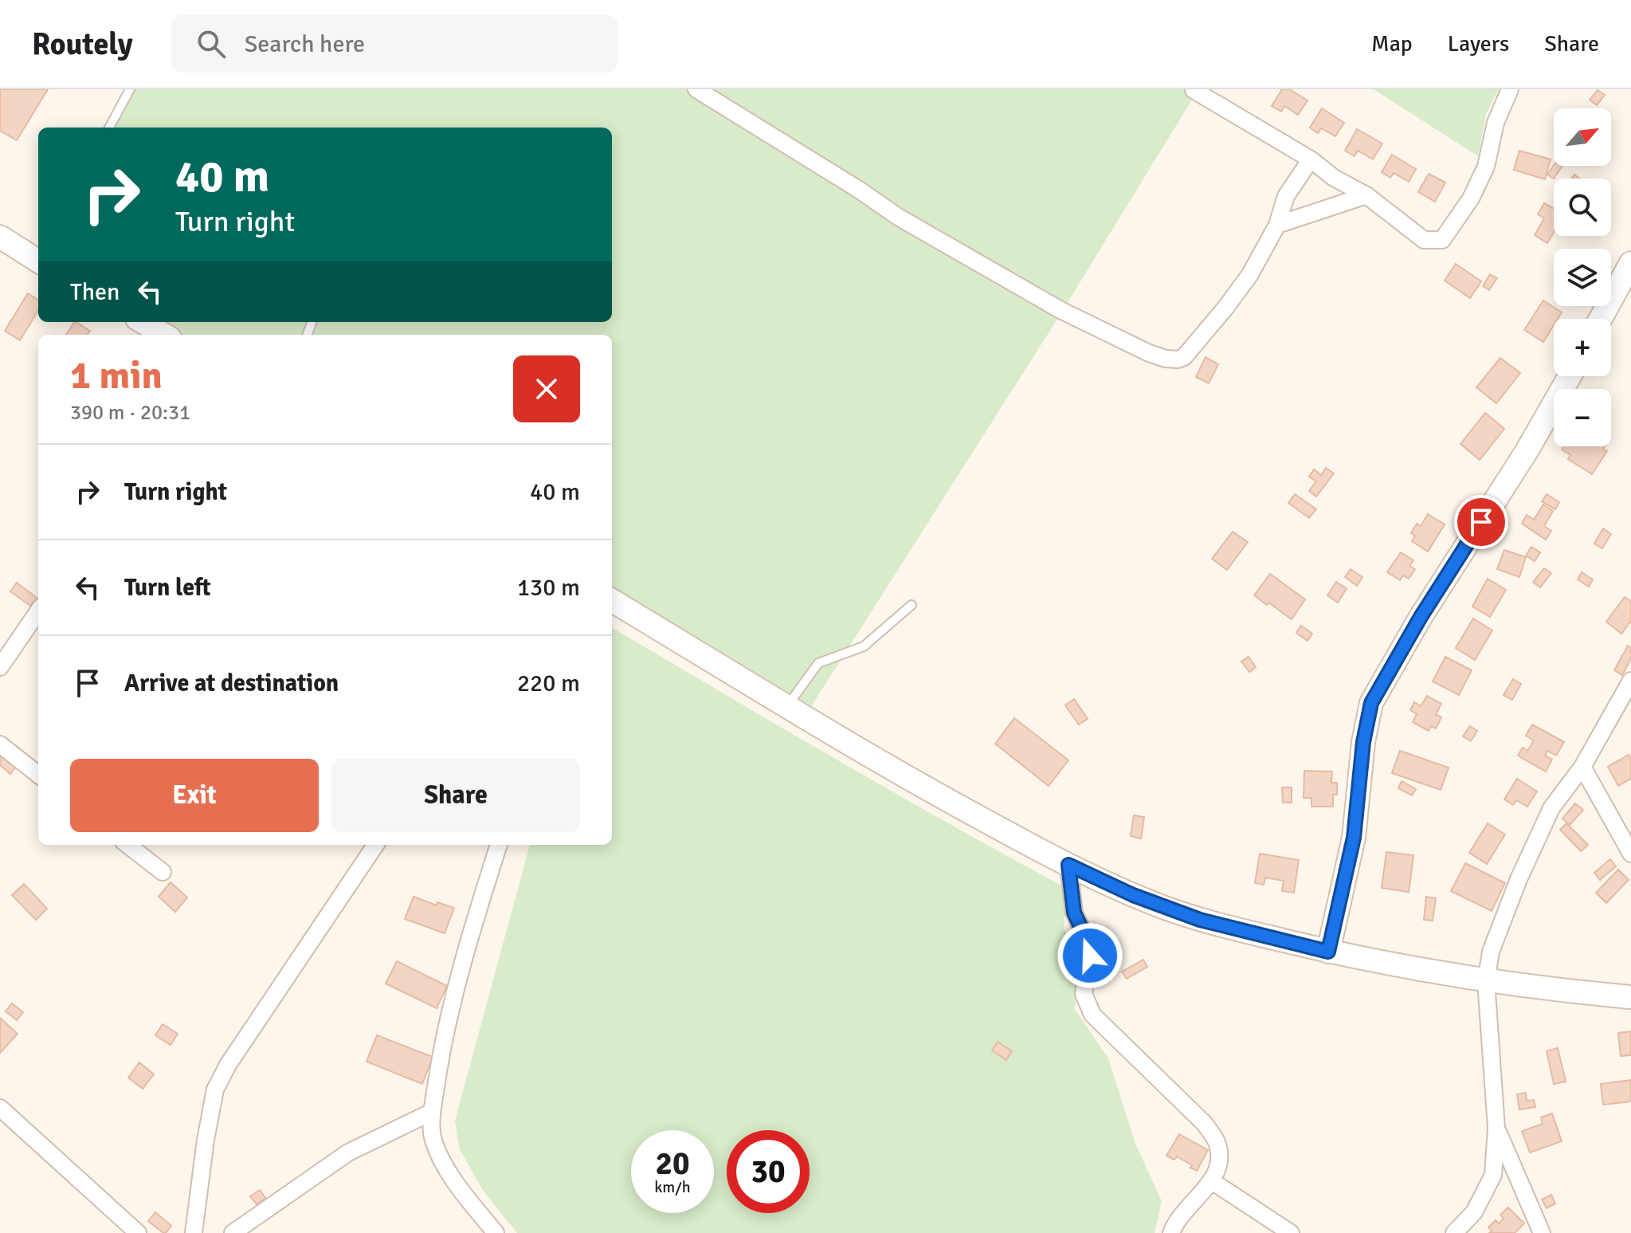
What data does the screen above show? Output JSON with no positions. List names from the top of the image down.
{
  "north": "top right",
  "page": {
    "header": "Routely",
    "search": "Search here",
    "nav": ["Map", "Layers", "Share"],
    "map_buttons": ["+", "−"],
    "turn": ["40 m", "Turn right"],
    "then": "Then",
    "heading": ["1 min", "390 m · 20:31"],
    "list": [
      {
        "name": "Turn right",
        "value": "40 m"
      },
      {
        "name": "Turn left",
        "value": "130 m"
      },
      {
        "name": "Arrive at destination",
        "value": "220 m"
      }
    ],
    "buttons": ["Exit", "Share"],
    "speed": "20 km/h",
    "limit": "30"
  }
}
